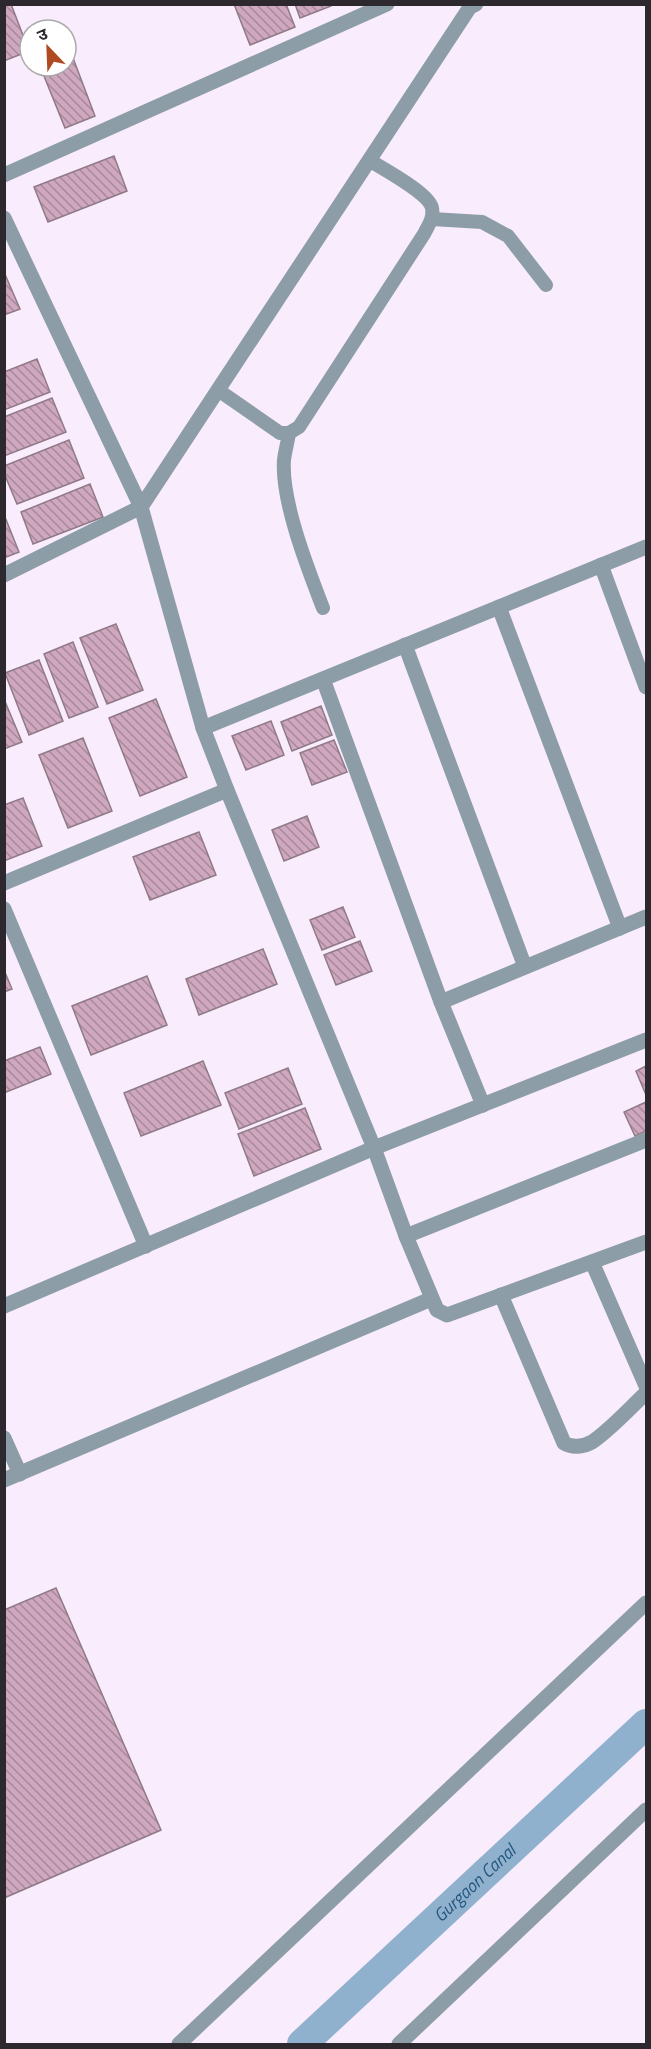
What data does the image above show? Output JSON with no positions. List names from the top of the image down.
{
  "water": ["Gurgaon Canal"],
  "north": "top left"
}
